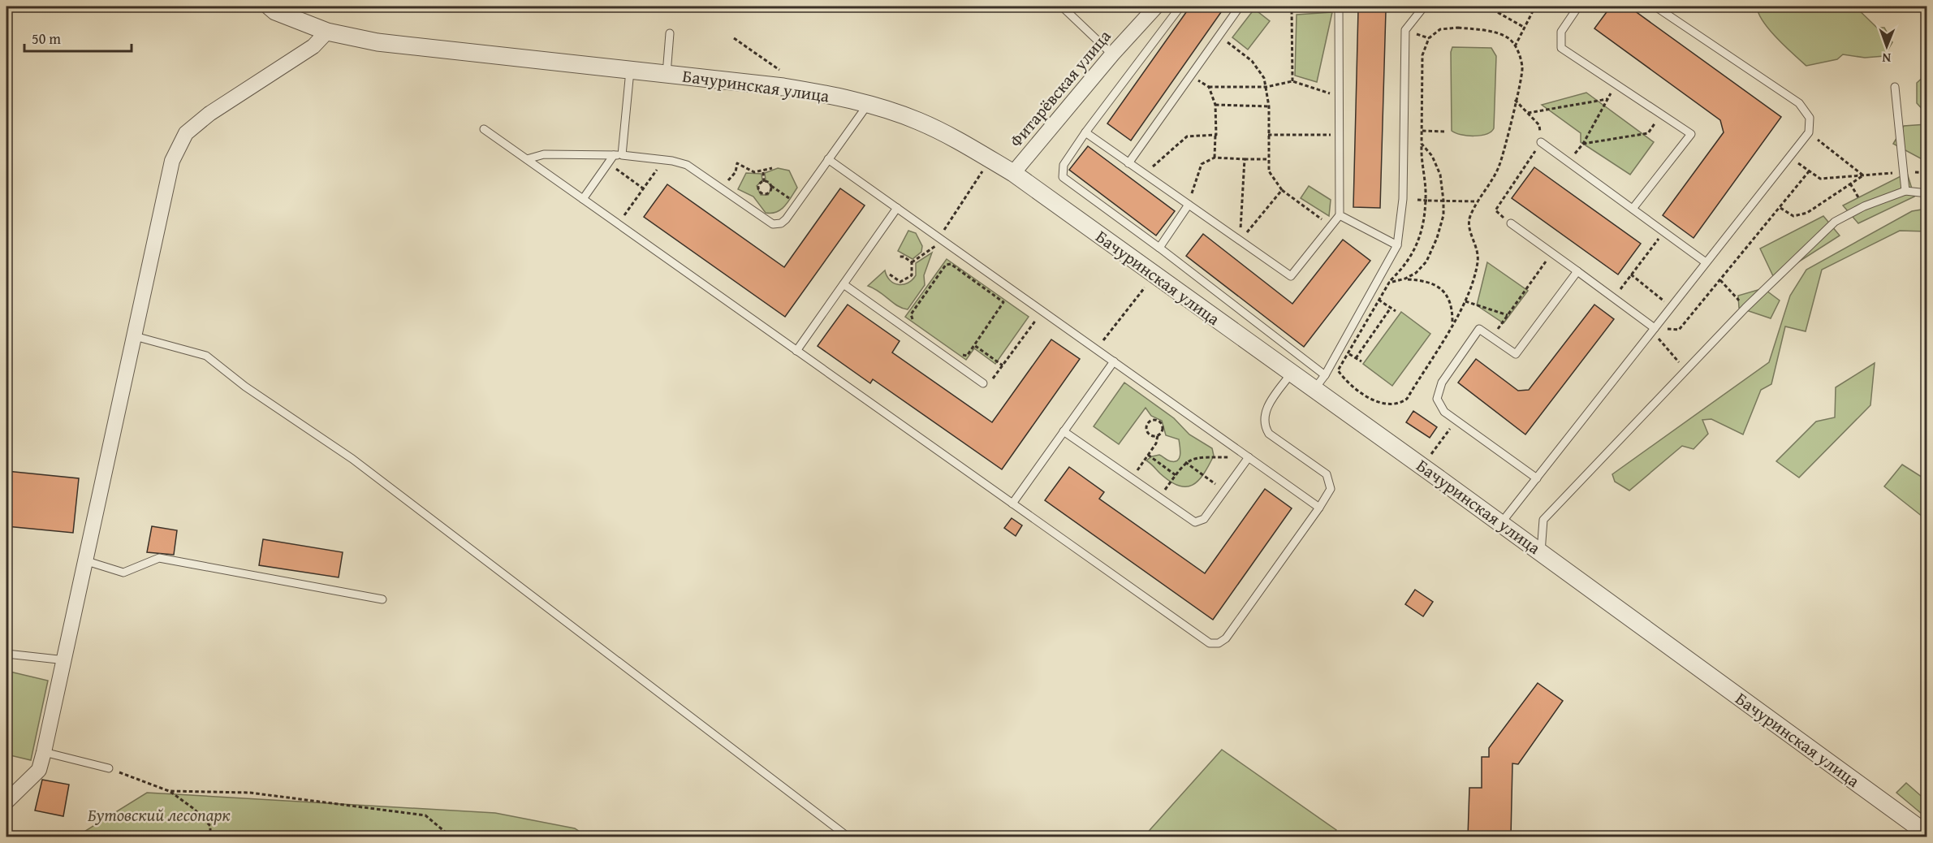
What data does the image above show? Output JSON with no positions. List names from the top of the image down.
{
  "streets": {
    "street": ["Бачуринская улица", "Фитарёвская улица"]
  },
  "crossings": [
    ["Бачуринская улица", "Фитарёвская улица"]
  ],
  "parks": ["Бутовский лесопарк"],
  "scale_bar": "50 m",
  "north": "bottom"
}
